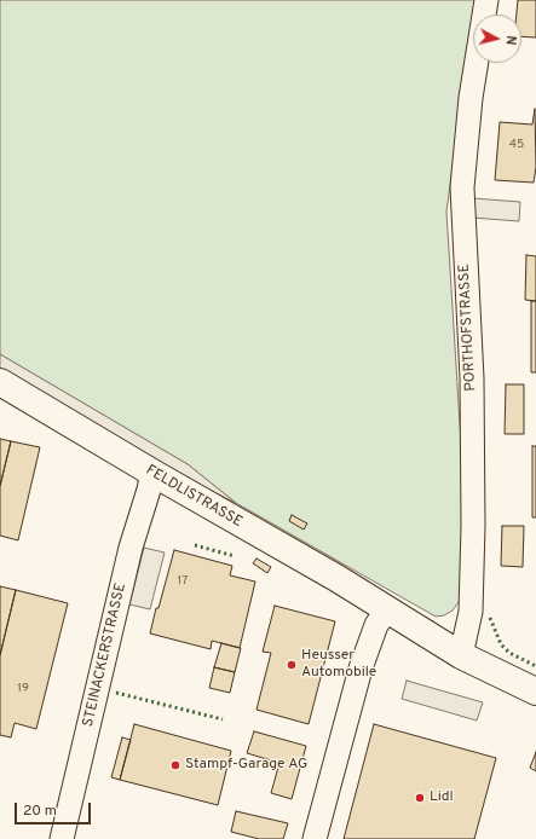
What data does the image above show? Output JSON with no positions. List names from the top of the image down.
{
  "streets": {
    "street": ["PORTHOFSTRASSE", "FELDLISTRASSE", "STEINACKERSTRASSE"]
  },
  "crossings": [
    ["PORTHOFSTRASSE", "FELDLISTRASSE"],
    ["FELDLISTRASSE", "STEINACKERSTRASSE"]
  ],
  "places": ["Heusser Automobile", "Stampf-Garage AG", "Lidl"],
  "house_numbers": ["45", "17", "19"],
  "scale_bar": "20 m",
  "north": "right"
}
